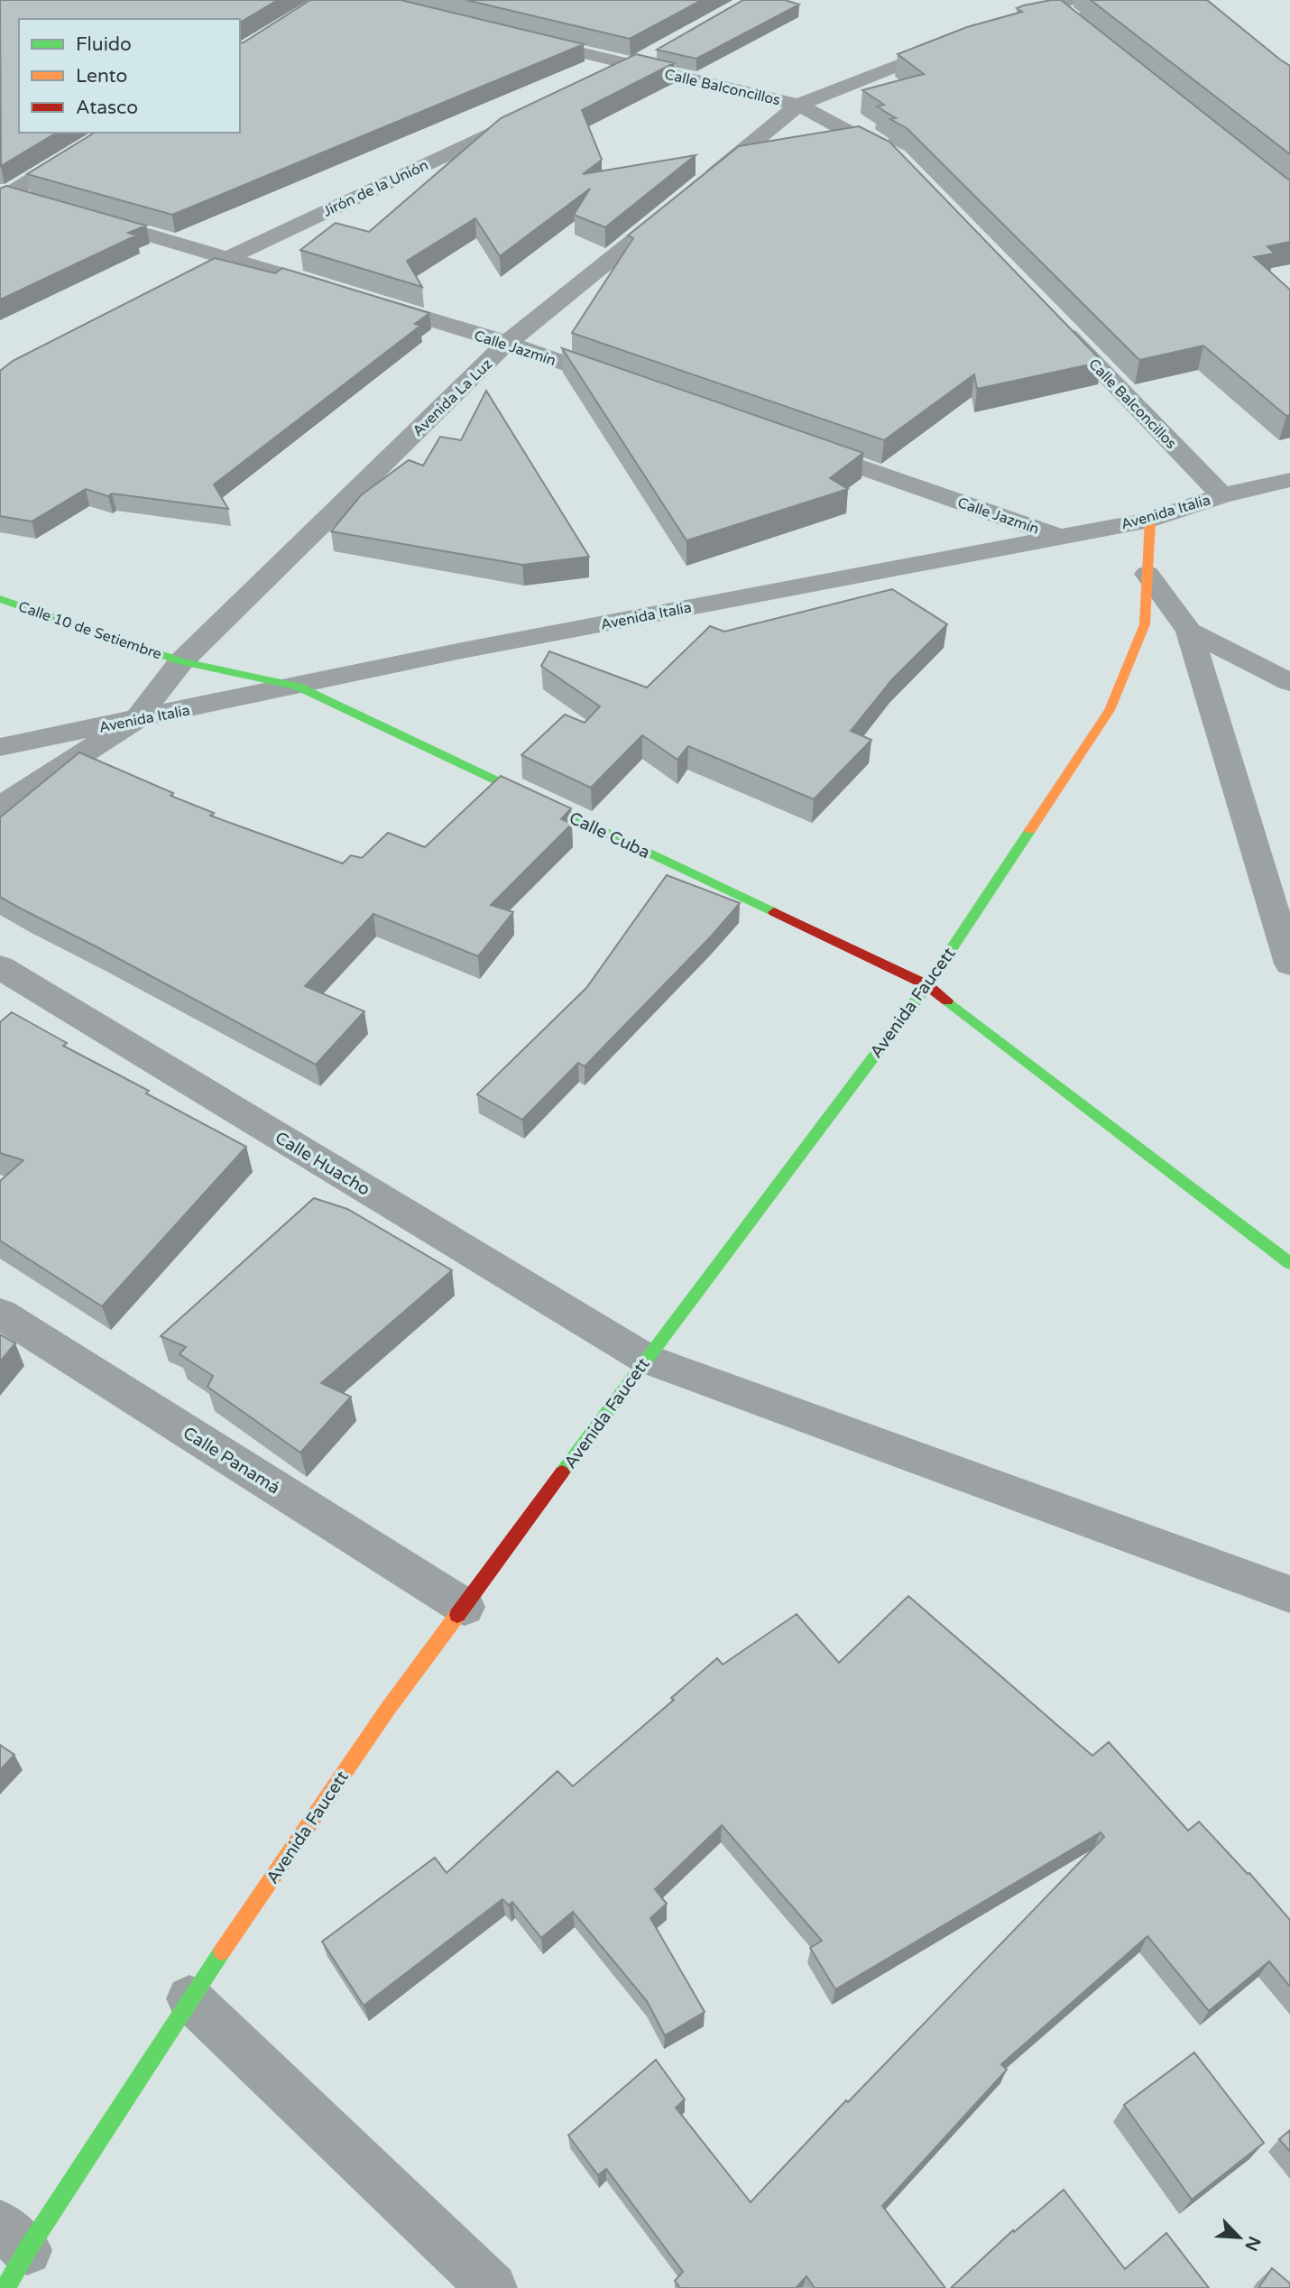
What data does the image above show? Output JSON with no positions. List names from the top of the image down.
{
  "streets": {
    "street": [
      "Calle Balconcillos",
      "Jirón de la Unión",
      "Calle Jazmín",
      "Avenida La Luz",
      "Avenida Italia",
      "Calle 10 de Setiembre",
      "Calle Cuba",
      "Avenida Faucett",
      "Calle Huacho",
      "Calle Panamá"
    ]
  },
  "crossings": [
    ["Calle Balconcillos", "Avenida Italia"],
    ["Calle Jazmín", "Avenida La Luz"],
    ["Calle Jazmín", "Avenida Italia"],
    ["Avenida La Luz", "Avenida Italia"],
    ["Avenida La Luz", "Calle 10 de Setiembre"],
    ["Avenida La Luz", "Calle Cuba"],
    ["Avenida Italia", "Calle Cuba"],
    ["Avenida Italia", "Avenida Faucett"],
    ["Calle 10 de Setiembre", "Calle Cuba"],
    ["Calle Cuba", "Avenida Faucett"],
    ["Avenida Faucett", "Calle Huacho"],
    ["Avenida Faucett", "Calle Panamá"]
  ],
  "legend": ["Fluido", "Lento", "Atasco"],
  "north": "bottom right"
}
